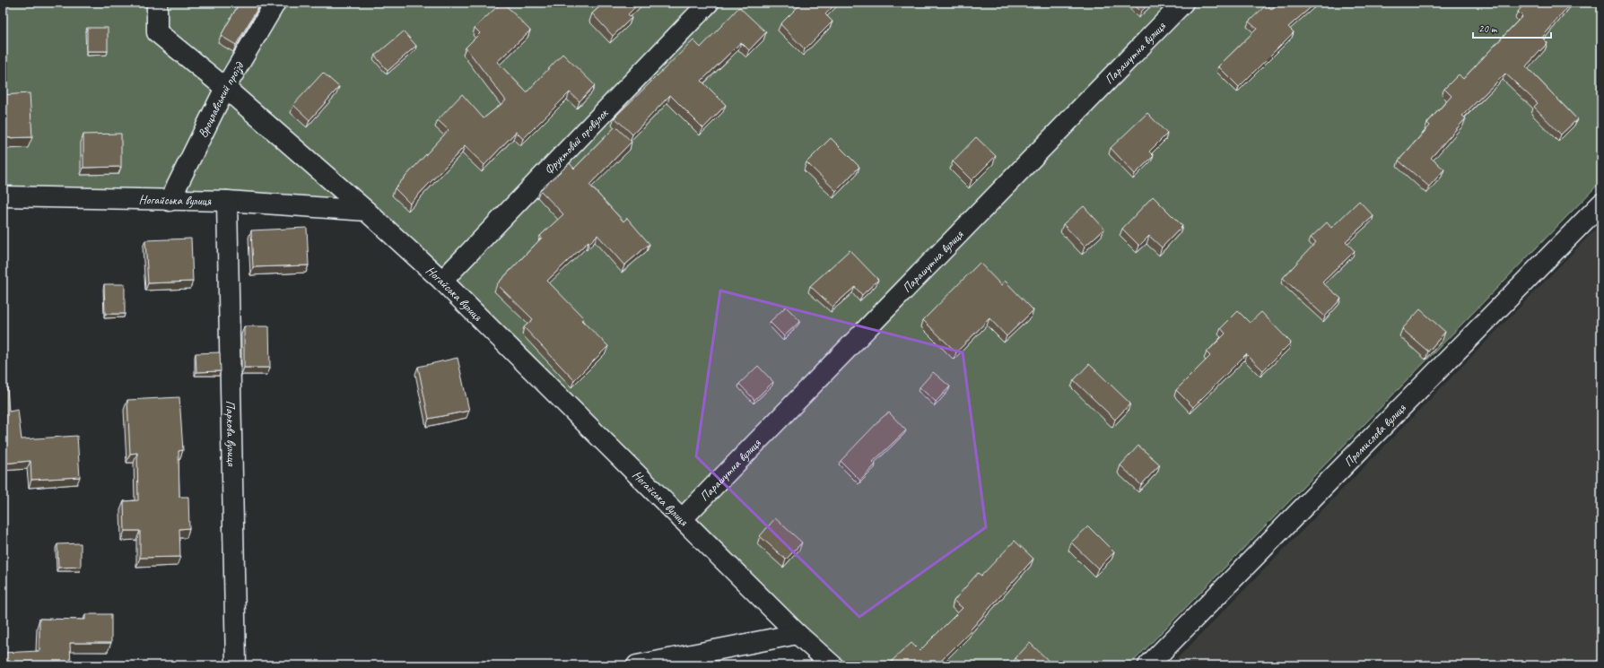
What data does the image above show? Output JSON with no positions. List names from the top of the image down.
{
  "streets": {
    "street": [
      "Парашутна вулиця",
      "Вроцлавський проїзд",
      "Фруктовий провулок",
      "Ногайська вулиця",
      "Паркова вулиця",
      "Промислова вулиця"
    ]
  },
  "crossings": [
    ["Парашутна вулиця", "Ногайська вулиця"],
    ["Вроцлавський проїзд", "Ногайська вулиця"],
    ["Фруктовий провулок", "Ногайська вулиця"],
    ["Ногайська вулиця", "Паркова вулиця"]
  ],
  "scale_bar": "20 m"
}
